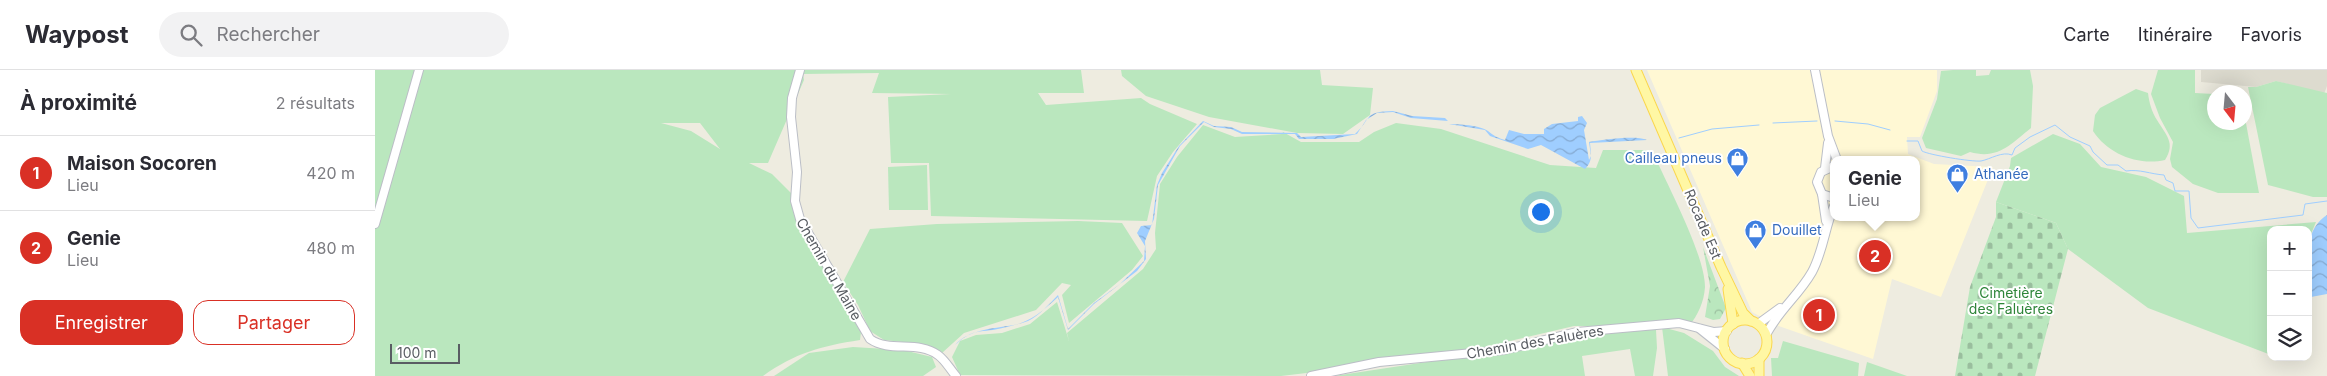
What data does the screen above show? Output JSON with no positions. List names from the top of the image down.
{
  "streets": {
    "main road": ["Rocade Est"],
    "street": ["Chemin du Maine", "Chemin des Faluères"]
  },
  "crossings": [
    ["Rocade Est", "Chemin des Faluères"]
  ],
  "parks": ["Cimetière des Faluères"],
  "places": {
    "shop": ["Cailleau pneus", "Athanée", "Douillet"]
  },
  "scale_bar": "100 m",
  "north": "bottom",
  "page": {
    "header": "Waypost",
    "search": "Rechercher",
    "nav": ["Carte", "Itinéraire", "Favoris"],
    "heading": ["À proximité", "2 résultats"],
    "list": [
      {
        "mark": "1",
        "name": "Maison Socoren",
        "note": "Lieu",
        "value": "420 m"
      },
      {
        "mark": "2",
        "name": "Genie",
        "note": "Lieu",
        "value": "480 m"
      }
    ],
    "popup": ["Genie", "Lieu"],
    "map_buttons": ["+", "−"],
    "pins": ["2", "1"],
    "buttons": ["Enregistrer", "Partager"],
    "scale": "100 m"
  }
}
